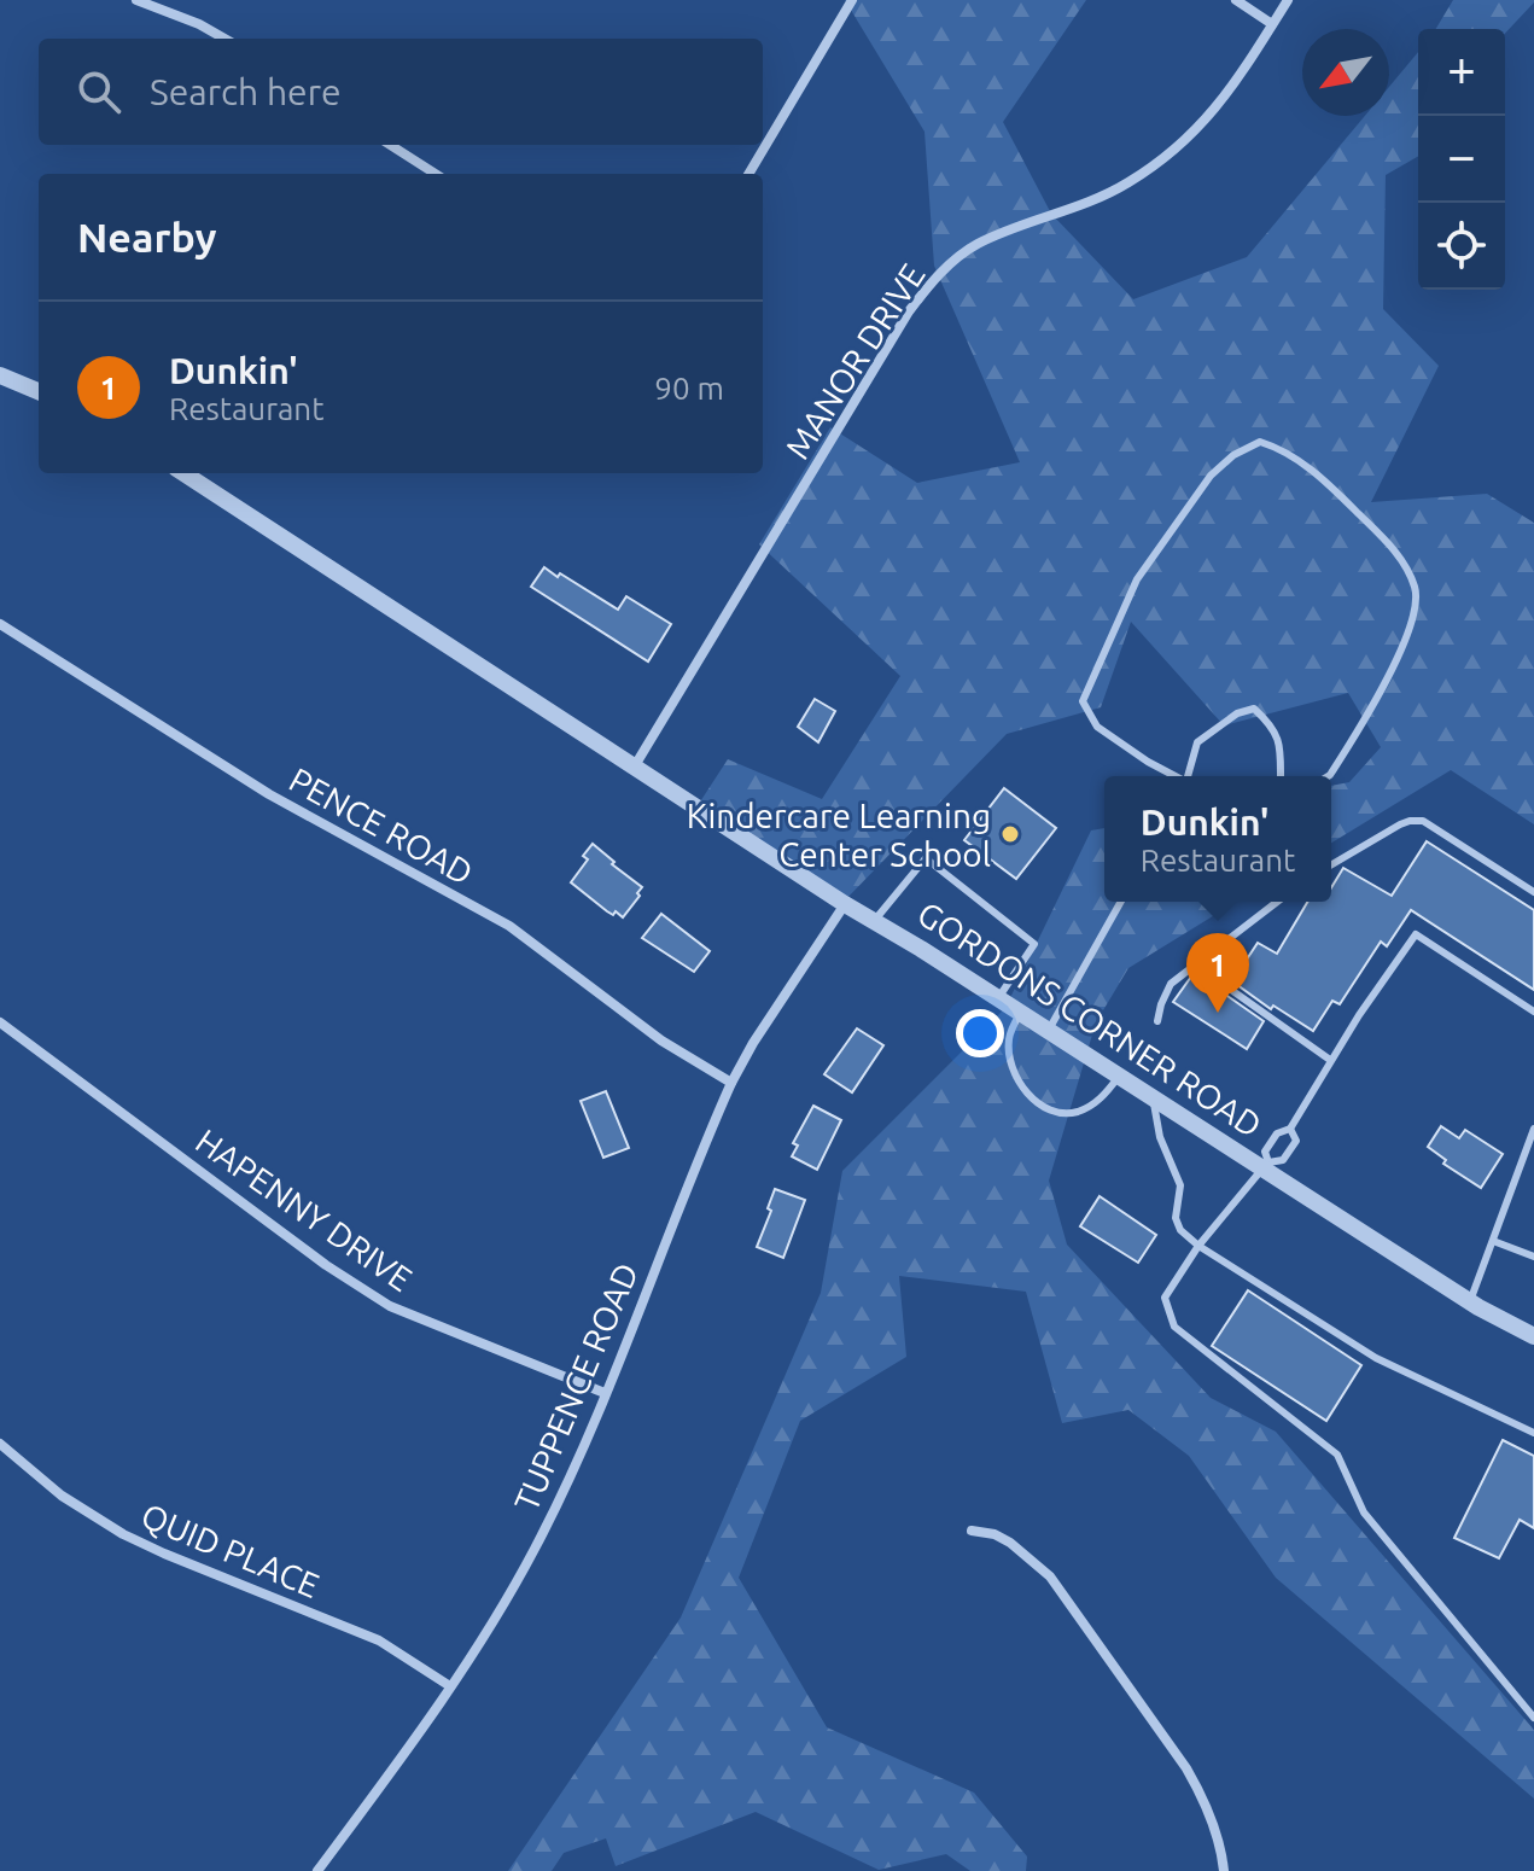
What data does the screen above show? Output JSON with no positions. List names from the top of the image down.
{
  "streets": {
    "street": [
      "MANOR DRIVE",
      "PENCE ROAD",
      "GORDONS CORNER ROAD",
      "HAPENNY DRIVE",
      "TUPPENCE ROAD",
      "QUID PLACE"
    ]
  },
  "crossings": [
    ["MANOR DRIVE", "GORDONS CORNER ROAD"],
    ["PENCE ROAD", "TUPPENCE ROAD"],
    ["GORDONS CORNER ROAD", "TUPPENCE ROAD"],
    ["HAPENNY DRIVE", "TUPPENCE ROAD"],
    ["TUPPENCE ROAD", "QUID PLACE"]
  ],
  "places": ["Kindercare Learning Center School"],
  "north": "bottom left",
  "page": {
    "map_buttons": ["+", "−"],
    "search": "Search here",
    "heading": "Nearby",
    "list": [
      {
        "mark": "1",
        "name": "Dunkin'",
        "note": "Restaurant",
        "value": "90 m"
      }
    ],
    "popup": ["Dunkin'", "Restaurant"],
    "pins": "1"
  }
}
